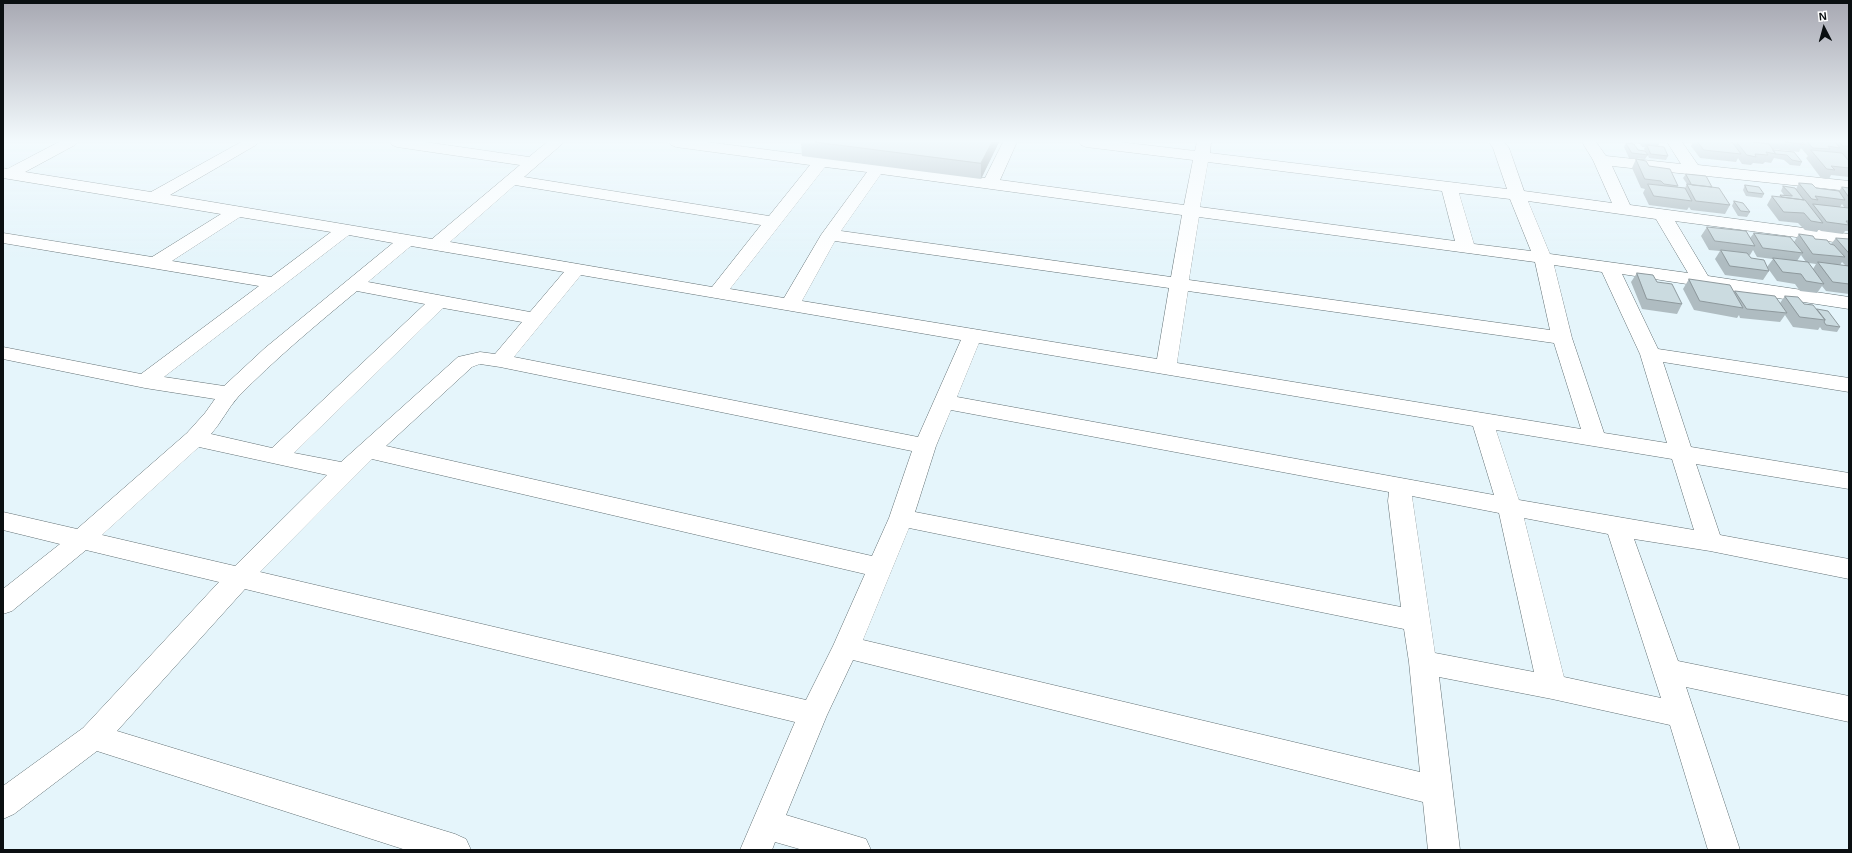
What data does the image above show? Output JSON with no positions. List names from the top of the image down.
{
  "north": "top"
}
